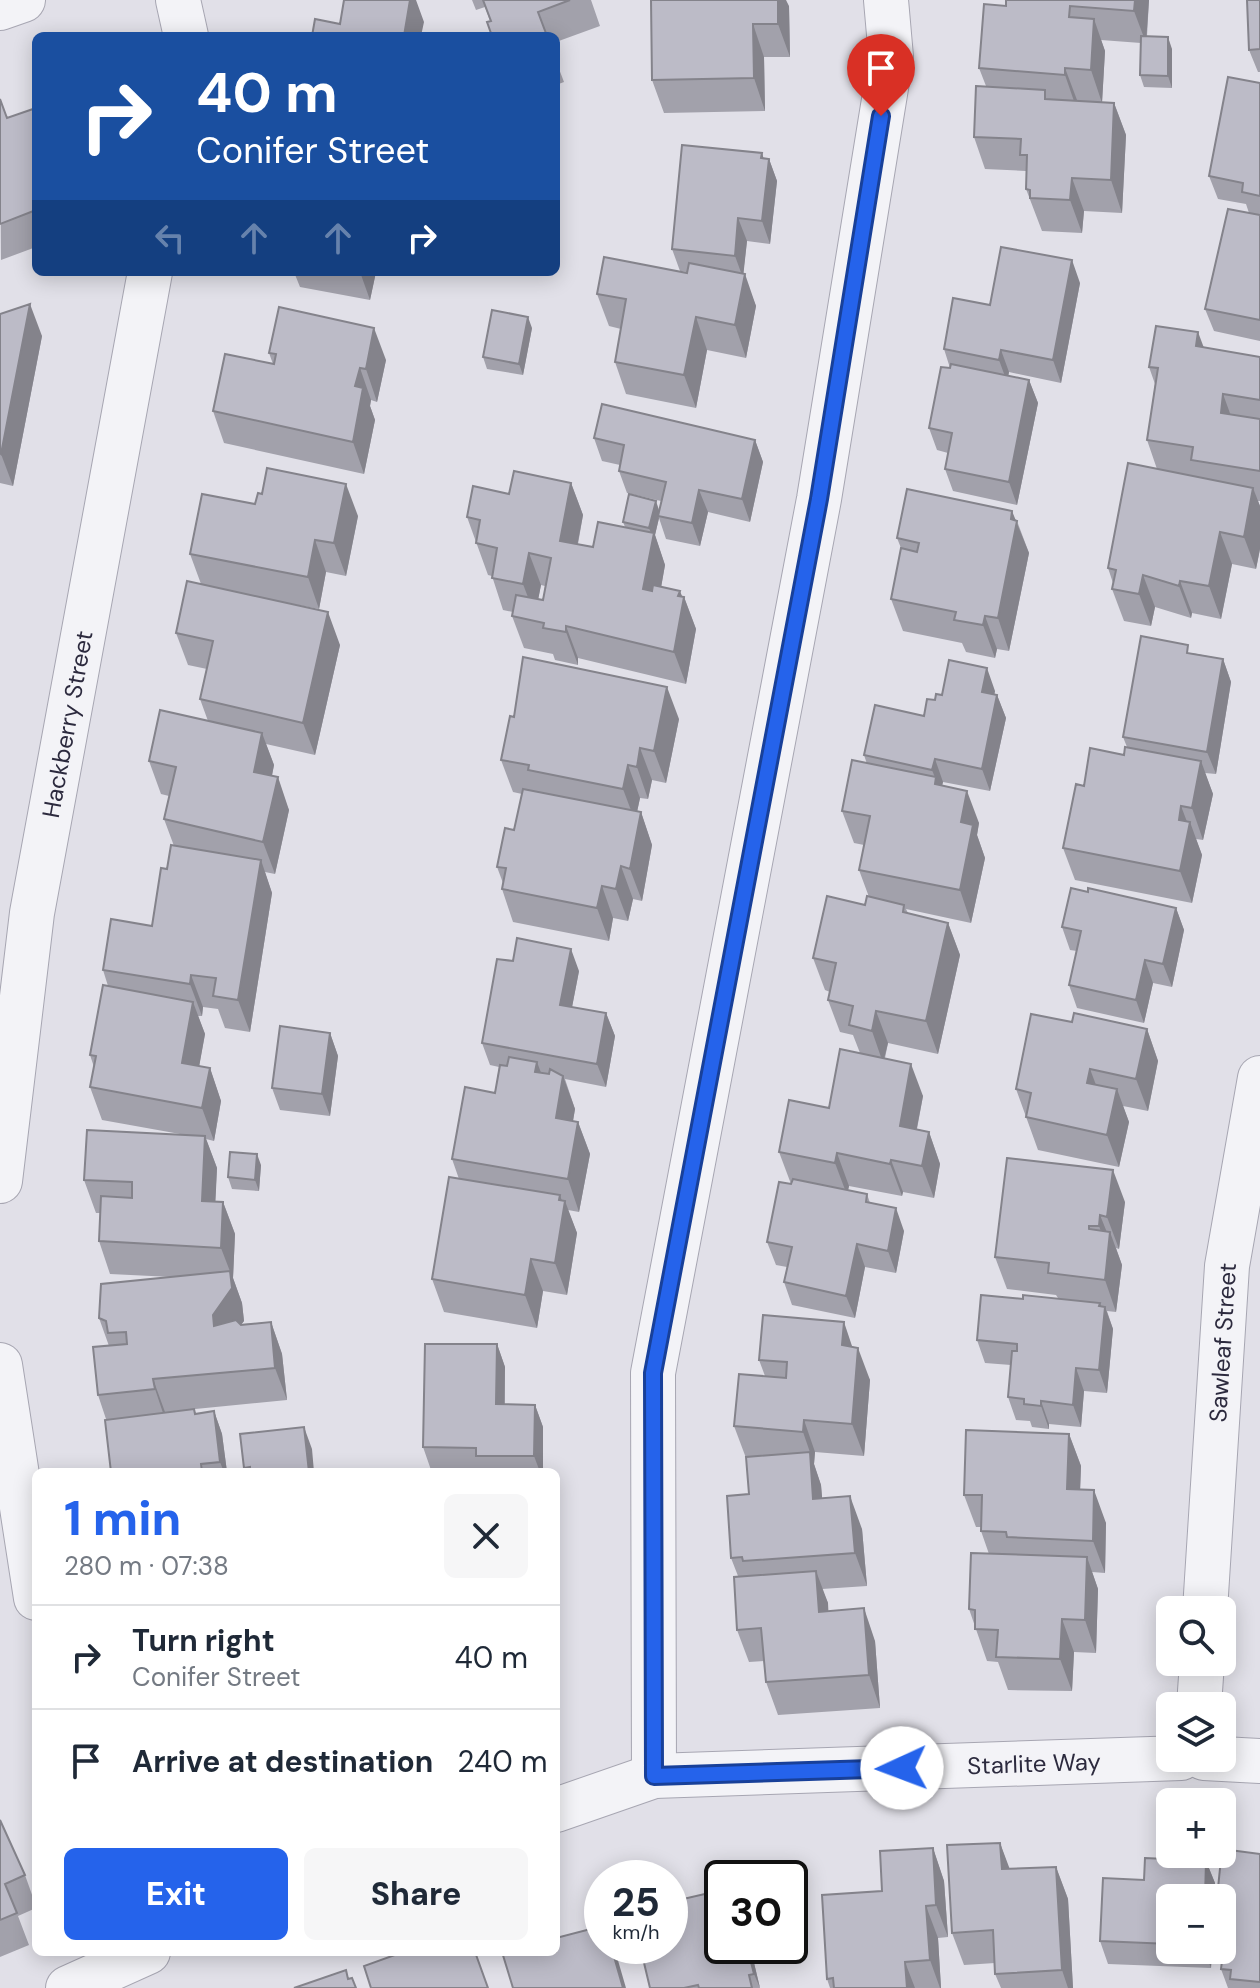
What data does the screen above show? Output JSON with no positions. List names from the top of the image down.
{
  "streets": {
    "street": ["Hackberry Street", "Sawleaf Street", "Starlite Way"]
  },
  "page": {
    "turn": ["40 m", "Conifer Street"],
    "heading": ["1 min", "280 m · 07:38"],
    "map_buttons": ["+", "−"],
    "list": [
      {
        "name": "Turn right",
        "note": "Conifer Street",
        "value": "40 m"
      },
      {
        "name": "Arrive at destination",
        "value": "240 m"
      }
    ],
    "buttons": ["Exit", "Share"],
    "speed": "25 km/h",
    "limit": "30"
  }
}
